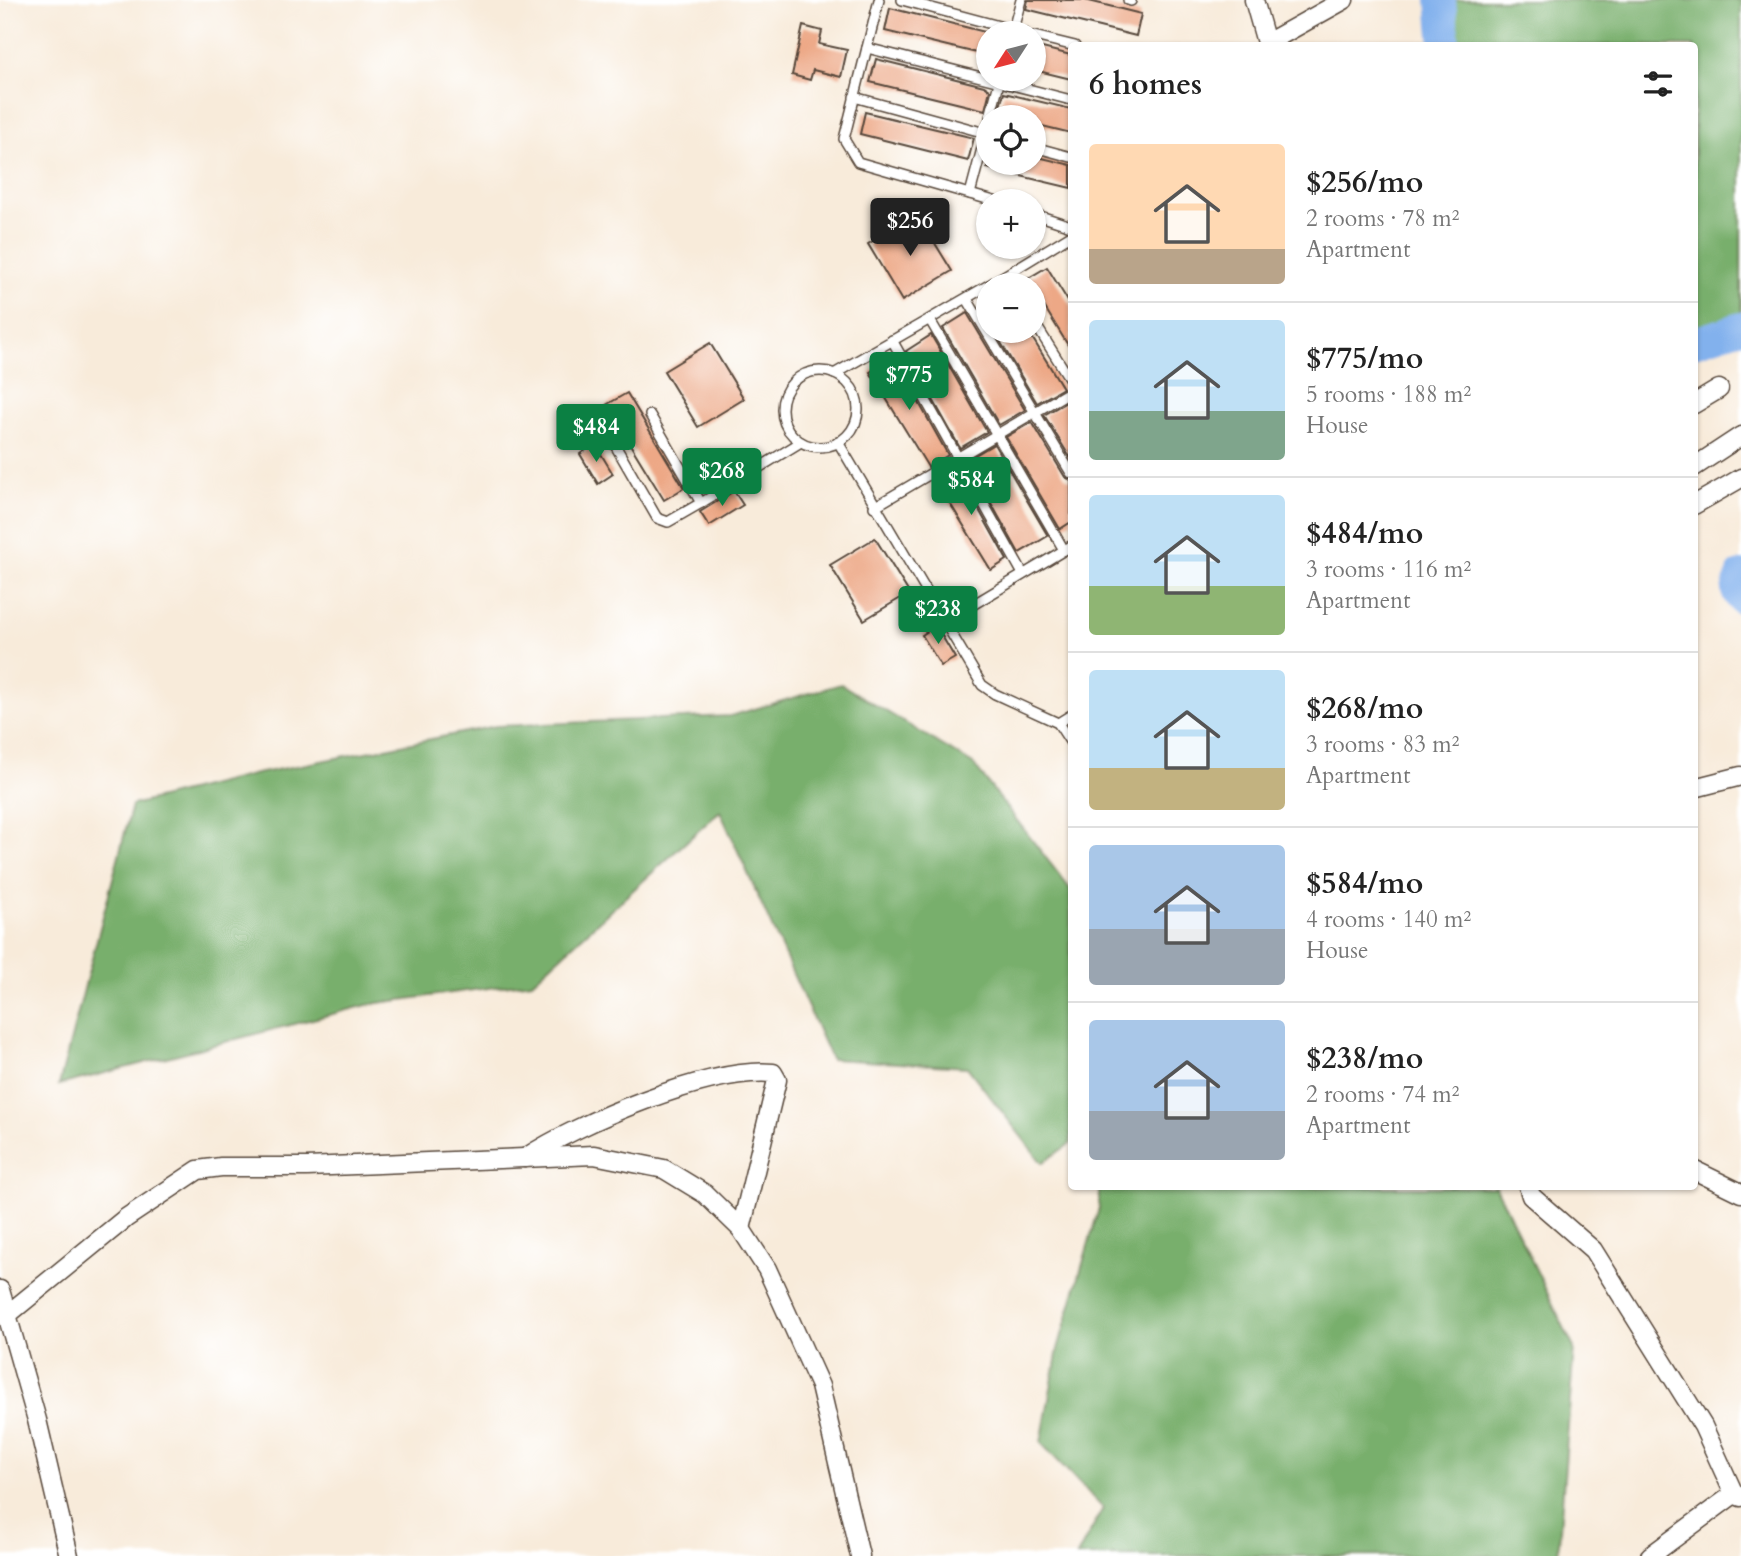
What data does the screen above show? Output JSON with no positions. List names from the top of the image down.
{
  "north": "bottom left",
  "page": {
    "map_buttons": ["+", "−"],
    "heading": "6 homes",
    "list": [
      {
        "name": "$256/mo",
        "note": "2 rooms · 78 m² · Apartment"
      },
      {
        "name": "$775/mo",
        "note": "5 rooms · 188 m² · House"
      },
      {
        "name": "$484/mo",
        "note": "3 rooms · 116 m² · Apartment"
      },
      {
        "name": "$268/mo",
        "note": "3 rooms · 83 m² · Apartment"
      },
      {
        "name": "$584/mo",
        "note": "4 rooms · 140 m² · House"
      },
      {
        "name": "$238/mo",
        "note": "2 rooms · 74 m² · Apartment"
      }
    ],
    "price": [
      "$256",
      "$775",
      "$484",
      "$268",
      "$584",
      "$238"
    ]
  }
}
